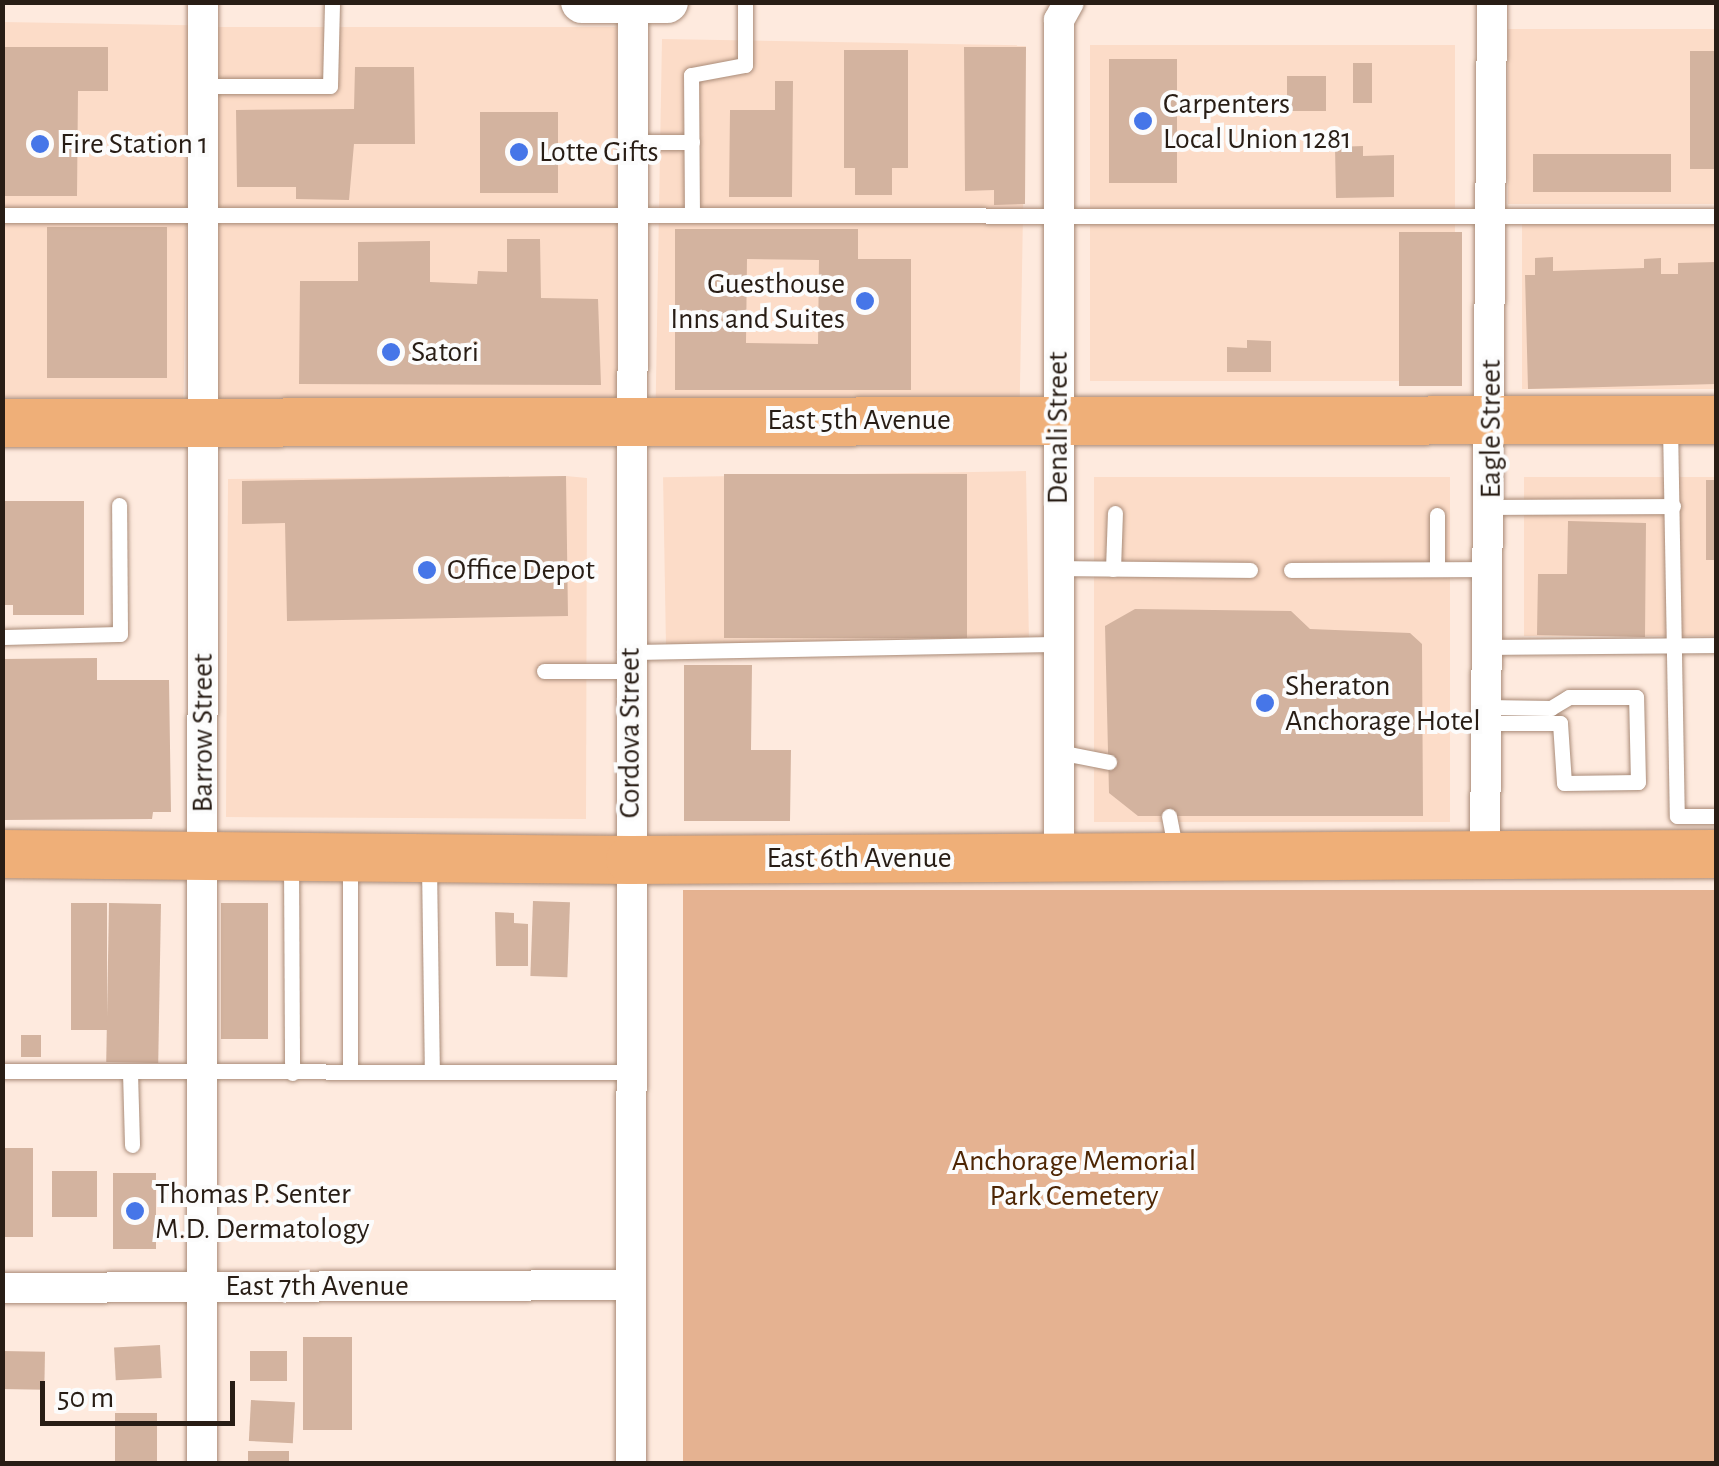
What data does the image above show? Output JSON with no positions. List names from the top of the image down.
{
  "streets": {
    "main road": ["East 5th Avenue", "East 6th Avenue"],
    "street": [
      "Denali Street",
      "Eagle Street",
      "Barrow Street",
      "Cordova Street",
      "East 7th Avenue"
    ]
  },
  "crossings": [
    ["East 5th Avenue", "Denali Street"],
    ["East 5th Avenue", "Eagle Street"],
    ["East 5th Avenue", "Barrow Street"],
    ["East 5th Avenue", "Cordova Street"],
    ["Denali Street", "East 6th Avenue"],
    ["Eagle Street", "East 6th Avenue"],
    ["Barrow Street", "East 6th Avenue"],
    ["Barrow Street", "East 7th Avenue"],
    ["Cordova Street", "East 6th Avenue"],
    ["Cordova Street", "East 7th Avenue"]
  ],
  "parks": ["Anchorage Memorial Park Cemetery"],
  "places": [
    "Carpenters Local Union 1281",
    "Fire Station 1",
    "Lotte Gifts",
    "Guesthouse Inns and Suites",
    "Satori",
    "Office Depot",
    "Sheraton Anchorage Hotel",
    "Thomas P. Senter M.D. Dermatology"
  ],
  "scale_bar": "50 m"
}
